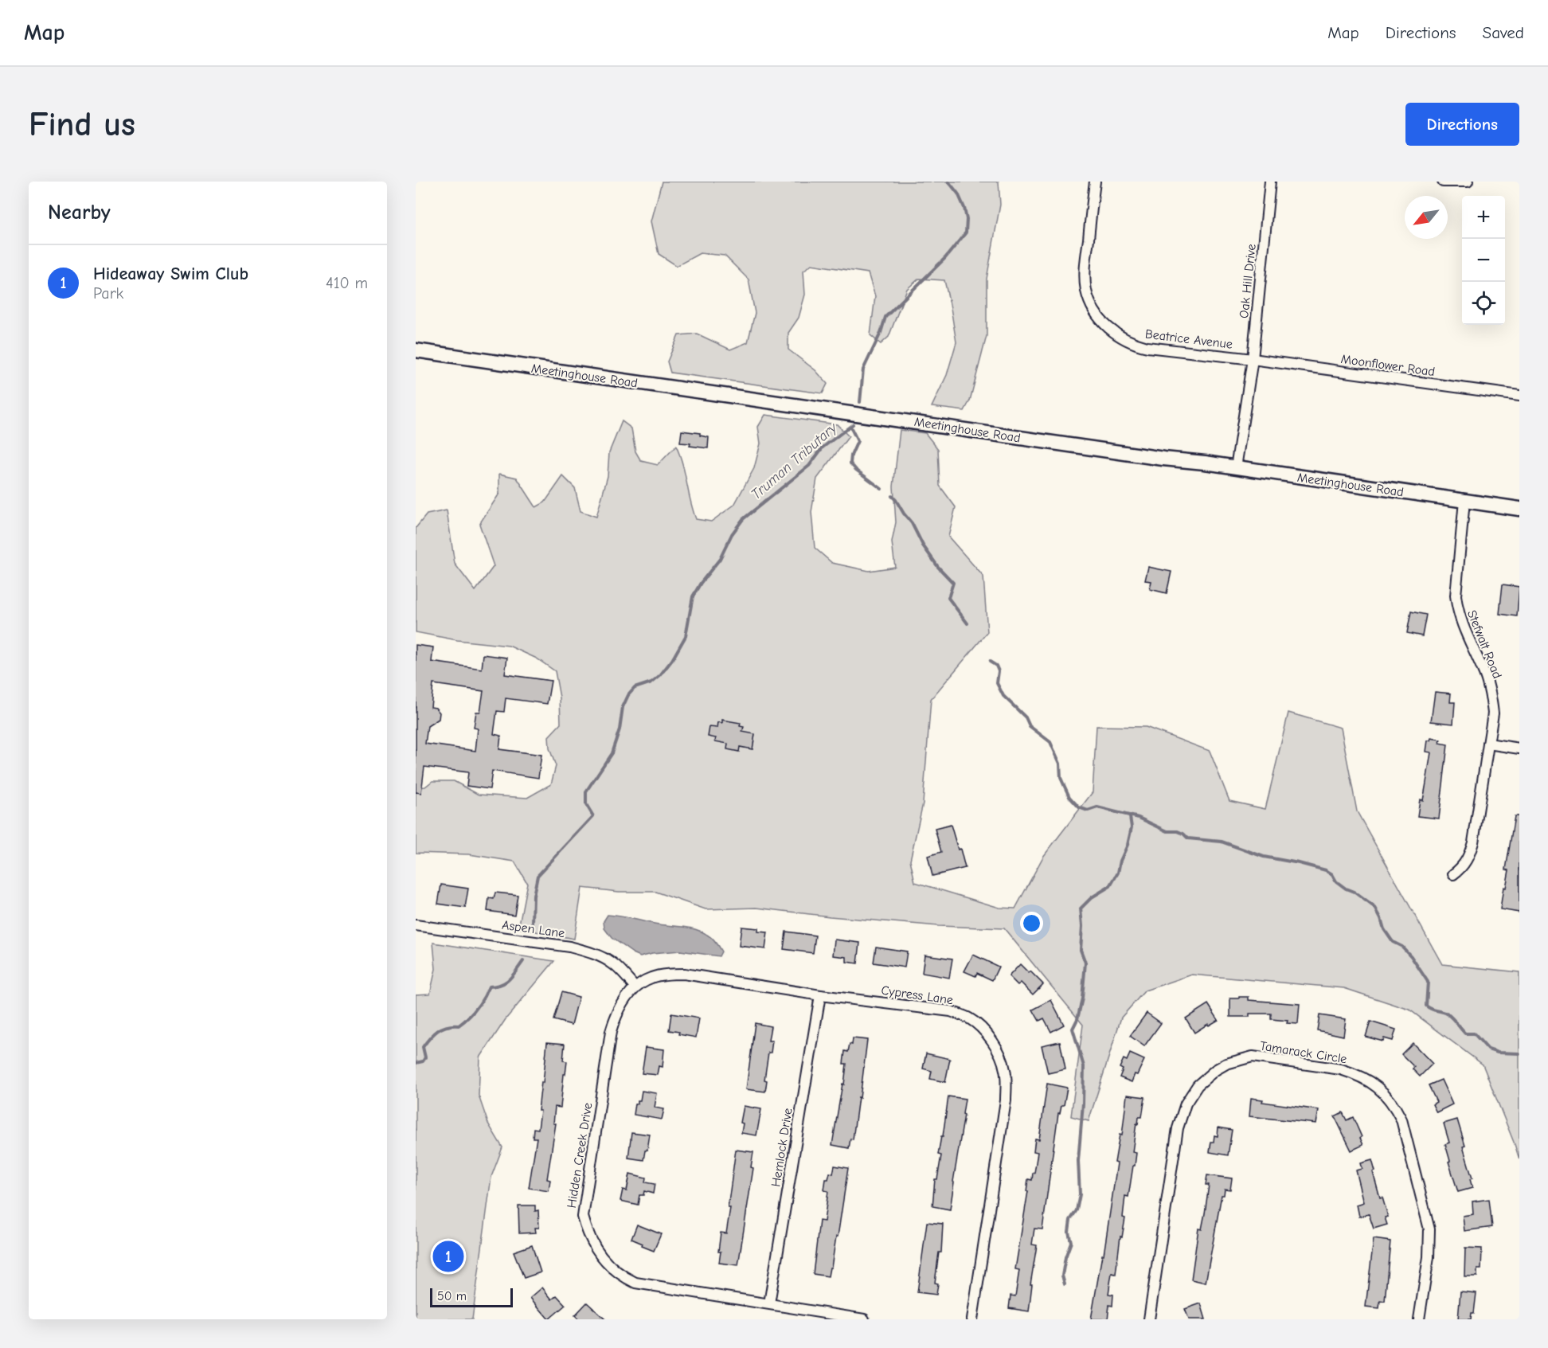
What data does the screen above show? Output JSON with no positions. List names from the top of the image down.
{
  "streets": {
    "street": [
      "Oak Hill Drive",
      "Beatrice Avenue",
      "Moonflower Road",
      "Meetinghouse Road",
      "Stefwalt Road",
      "Aspen Lane",
      "Cypress Lane",
      "Tamarack Circle",
      "Hemlock Drive",
      "Hidden Creek Drive"
    ]
  },
  "crossings": [
    ["Oak Hill Drive", "Beatrice Avenue"],
    ["Oak Hill Drive", "Moonflower Road"],
    ["Oak Hill Drive", "Meetinghouse Road"],
    ["Beatrice Avenue", "Moonflower Road"],
    ["Meetinghouse Road", "Stefwalt Road"],
    ["Aspen Lane", "Cypress Lane"],
    ["Aspen Lane", "Hidden Creek Drive"],
    ["Cypress Lane", "Hemlock Drive"],
    ["Cypress Lane", "Hidden Creek Drive"],
    ["Hemlock Drive", "Hidden Creek Drive"]
  ],
  "water": ["Truman Tributary"],
  "scale_bar": "50 m",
  "north": "bottom left",
  "page": {
    "header": "Map",
    "nav": ["Map", "Directions", "Saved"],
    "buttons": "Directions",
    "title": "Find us",
    "heading": "Nearby",
    "map_buttons": ["+", "−"],
    "list": [
      {
        "mark": "1",
        "name": "Hideaway Swim Club",
        "note": "Park",
        "value": "410 m"
      }
    ],
    "pins": "1",
    "scale": "50 m"
  }
}
